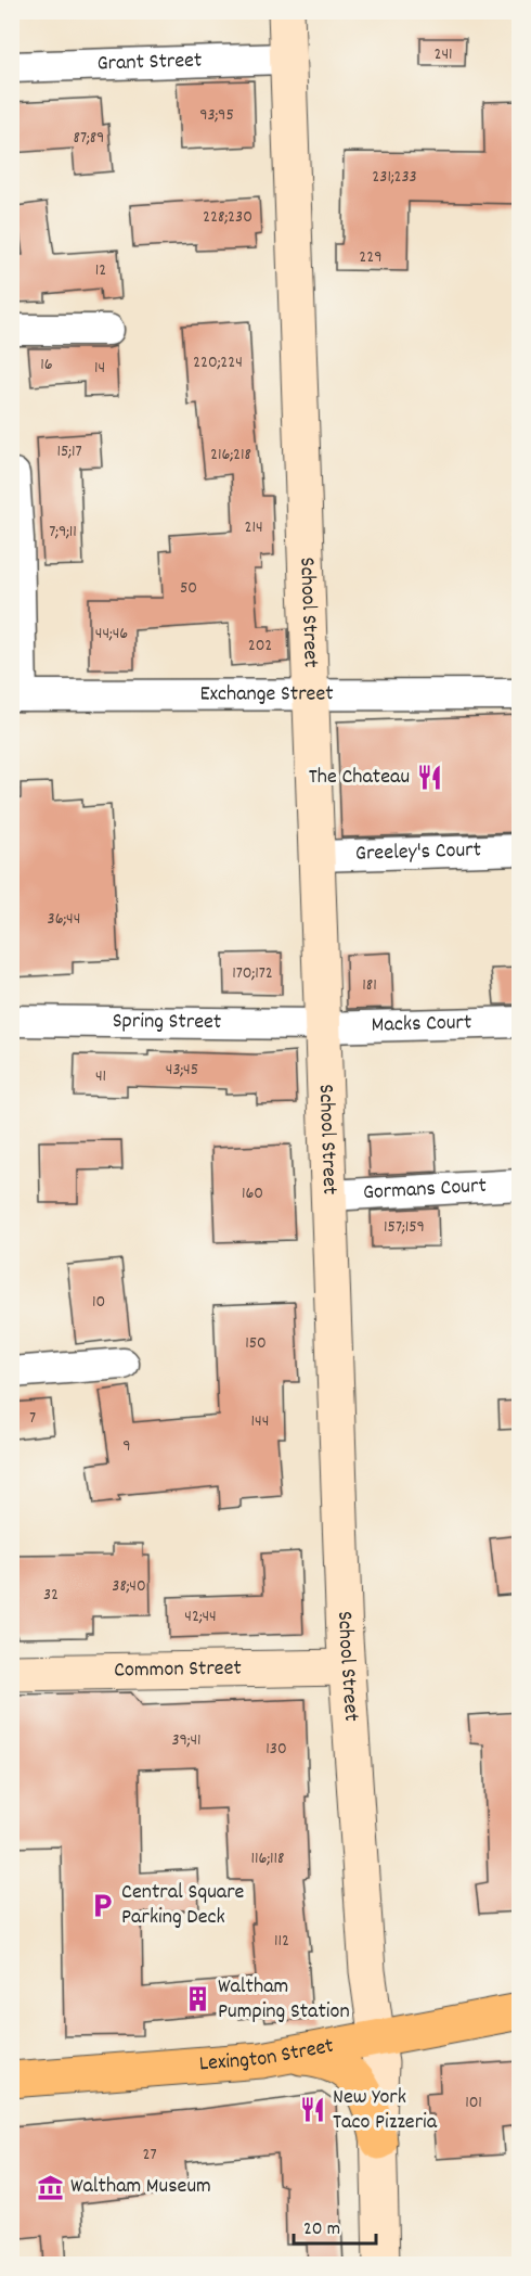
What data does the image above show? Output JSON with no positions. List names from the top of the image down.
{
  "streets": {
    "main road": ["Lexington Street"],
    "street": [
      "Grant Street",
      "School Street",
      "Exchange Street",
      "Greeley's Court",
      "Spring Street",
      "Macks Court",
      "Gormans Court",
      "Common Street"
    ]
  },
  "crossings": [
    ["Grant Street", "School Street"],
    ["School Street", "Exchange Street"],
    ["School Street", "Greeley's Court"],
    ["School Street", "Spring Street"],
    ["School Street", "Macks Court"],
    ["School Street", "Gormans Court"],
    ["School Street", "Common Street"],
    ["School Street", "Lexington Street"],
    ["Spring Street", "Macks Court"]
  ],
  "places": {
    "restaurant": ["The Chateau", "New York Taco Pizzeria"],
    "parking": ["Central Square Parking Deck"],
    "building": ["Waltham Pumping Station"],
    "museum": ["Waltham Museum"]
  },
  "house_numbers": [
    "241",
    "93;95",
    "87;89",
    "231;233",
    "228;230",
    "229",
    "12",
    "220;224",
    "16",
    "14",
    "15;17",
    "216;218",
    "214",
    "7;9;11",
    "50",
    "44;46",
    "202",
    "36;44",
    "170;172",
    "181",
    "43;45",
    "41",
    "160",
    "157;159",
    "10",
    "150",
    "7",
    "144",
    "9",
    "38;40",
    "32",
    "42;44",
    "39;41",
    "130",
    "116;118",
    "112",
    "101",
    "27"
  ],
  "scale_bar": "20 m"
}
